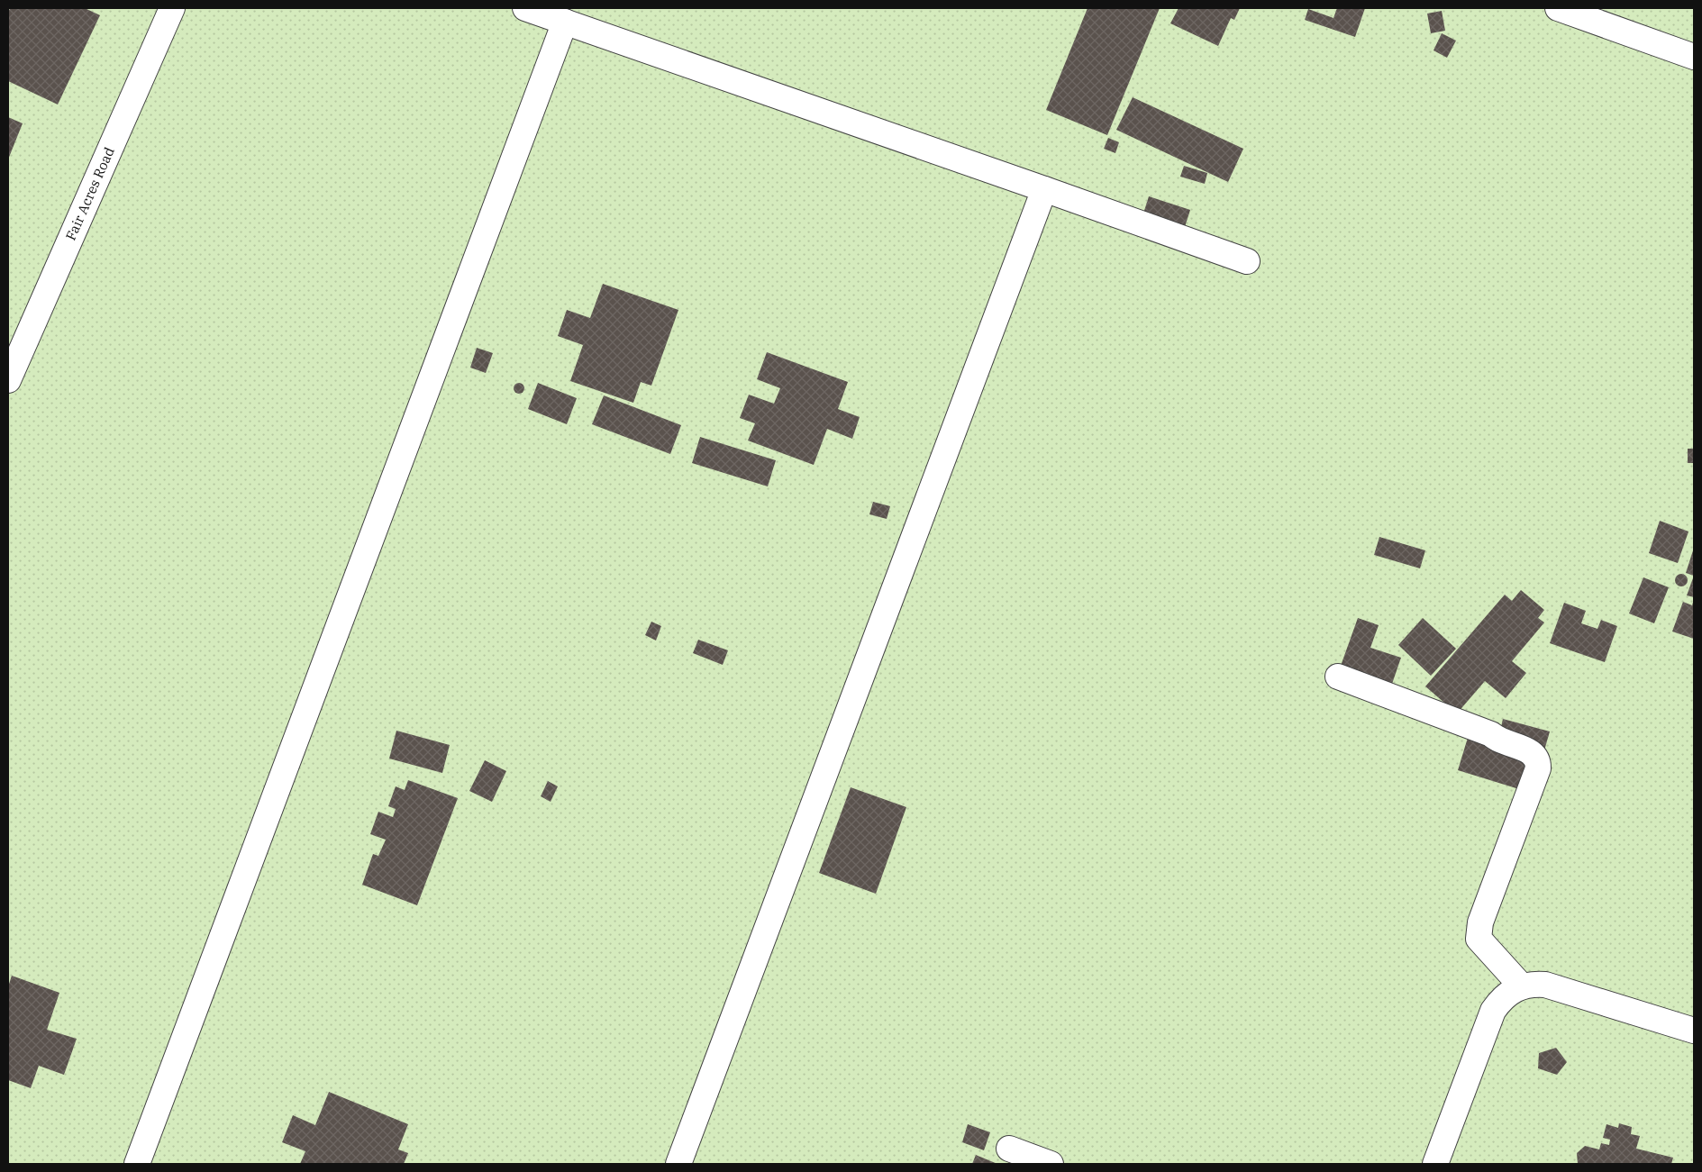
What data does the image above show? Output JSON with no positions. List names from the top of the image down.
{
  "streets": {
    "street": ["Fair Acres Road"]
  }
}
